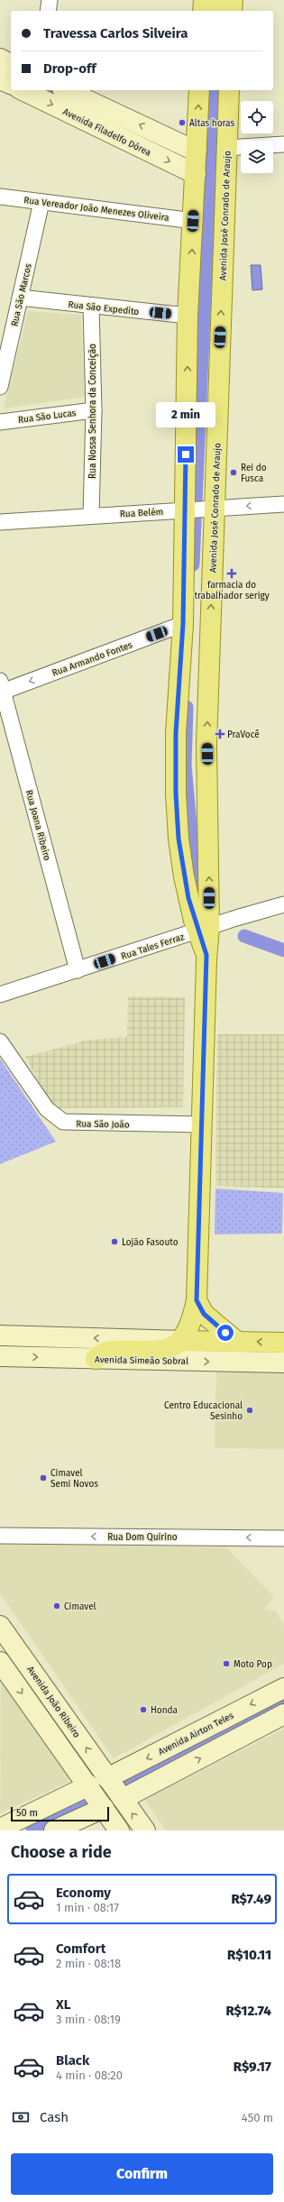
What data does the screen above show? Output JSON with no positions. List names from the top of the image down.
{
  "streets": {
    "main road": [
      "Avenida Filadelfo Dórea",
      "Avenida José Conrado de Araujo",
      "Avenida Simeão Sobral",
      "Avenida João Ribeiro",
      "Avenida Airton Teles"
    ],
    "street": [
      "Rua Vereador João Menezes Oliveira",
      "Rua São Marcos",
      "Rua São Expedito",
      "Rua Nossa Senhora da Conceição",
      "Rua São Lucas",
      "Rua Belém",
      "Rua Armando Fontes",
      "Rua Joana Ribeiro",
      "Rua Tales Ferraz",
      "Rua São João",
      "Rua Dom Quirino"
    ]
  },
  "crossings": [
    ["Rua Vereador João Menezes Oliveira", "Rua São Marcos"],
    ["Avenida José Conrado de Araujo", "Rua Belém"],
    ["Avenida José Conrado de Araujo", "Rua Tales Ferraz"],
    ["Rua São Marcos", "Rua São Expedito"],
    ["Rua São Expedito", "Rua Nossa Senhora da Conceição"],
    ["Rua Nossa Senhora da Conceição", "Rua São Lucas"],
    ["Rua Nossa Senhora da Conceição", "Rua Belém"],
    ["Rua Armando Fontes", "Rua Joana Ribeiro"],
    ["Rua Joana Ribeiro", "Rua Tales Ferraz"],
    ["Avenida João Ribeiro", "Avenida Airton Teles"]
  ],
  "one_way": ["Rua Armando Fontes", "Rua Dom Quirino"],
  "places": {
    "other": [
      "Altas horas",
      "Rei do Fusca",
      "Lojão Fasouto",
      "Centro Educacional Sesinho",
      "Cimavel Semi Novos",
      "Cimavel",
      "Moto Pop",
      "Honda"
    ],
    "health": ["farmacia do trabalhador serigy", "PraVocê"]
  },
  "scale_bar": "50 m",
  "page": {
    "banner": ["Travessa Carlos Silveira", "Drop-off"],
    "bubble": "2 min",
    "scale": "50 m",
    "heading": "Choose a ride",
    "list": [
      {
        "name": "Economy",
        "note": "1 min · 08:17",
        "value": "R$7.49"
      },
      {
        "name": "Comfort",
        "note": "2 min · 08:18",
        "value": "R$10.11"
      },
      {
        "name": "XL",
        "note": "3 min · 08:19",
        "value": "R$12.74"
      },
      {
        "name": "Black",
        "note": "4 min · 08:20",
        "value": "R$9.17"
      }
    ],
    "pay": ["Cash", "450 m"],
    "buttons": "Confirm"
  }
}
